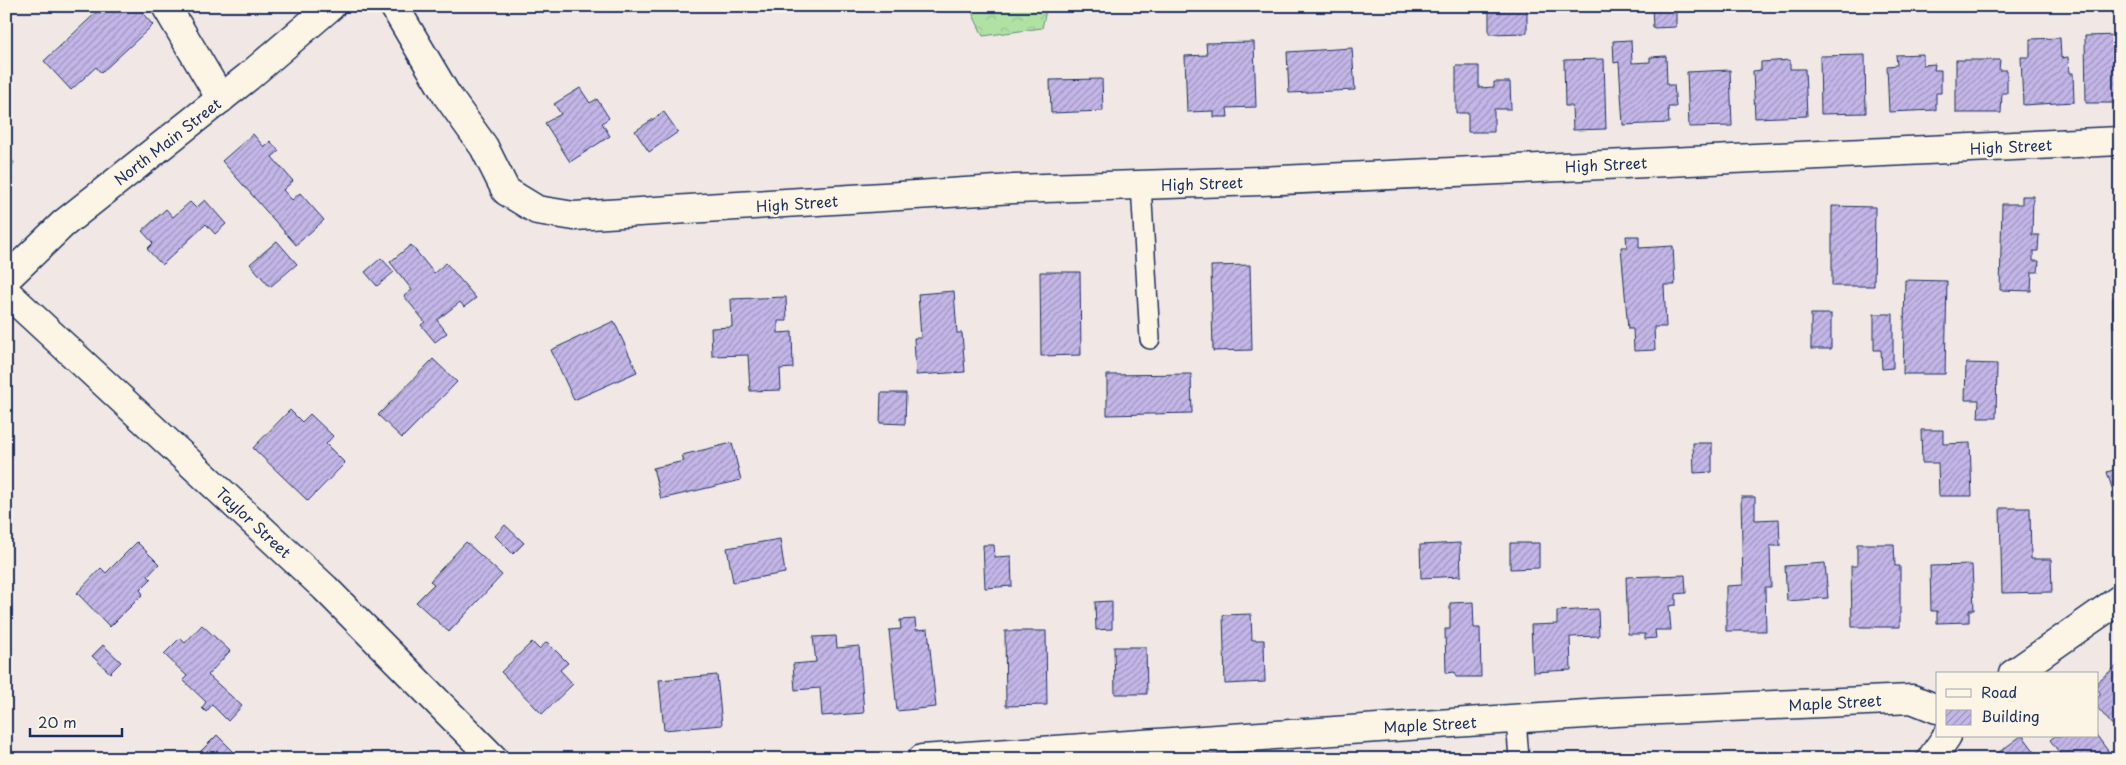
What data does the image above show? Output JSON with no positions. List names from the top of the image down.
{
  "streets": {
    "street": [
      "North Main Street",
      "High Street",
      "Taylor Street",
      "Maple Street"
    ]
  },
  "legend": ["Road", "Building"],
  "scale_bar": "20 m"
}
